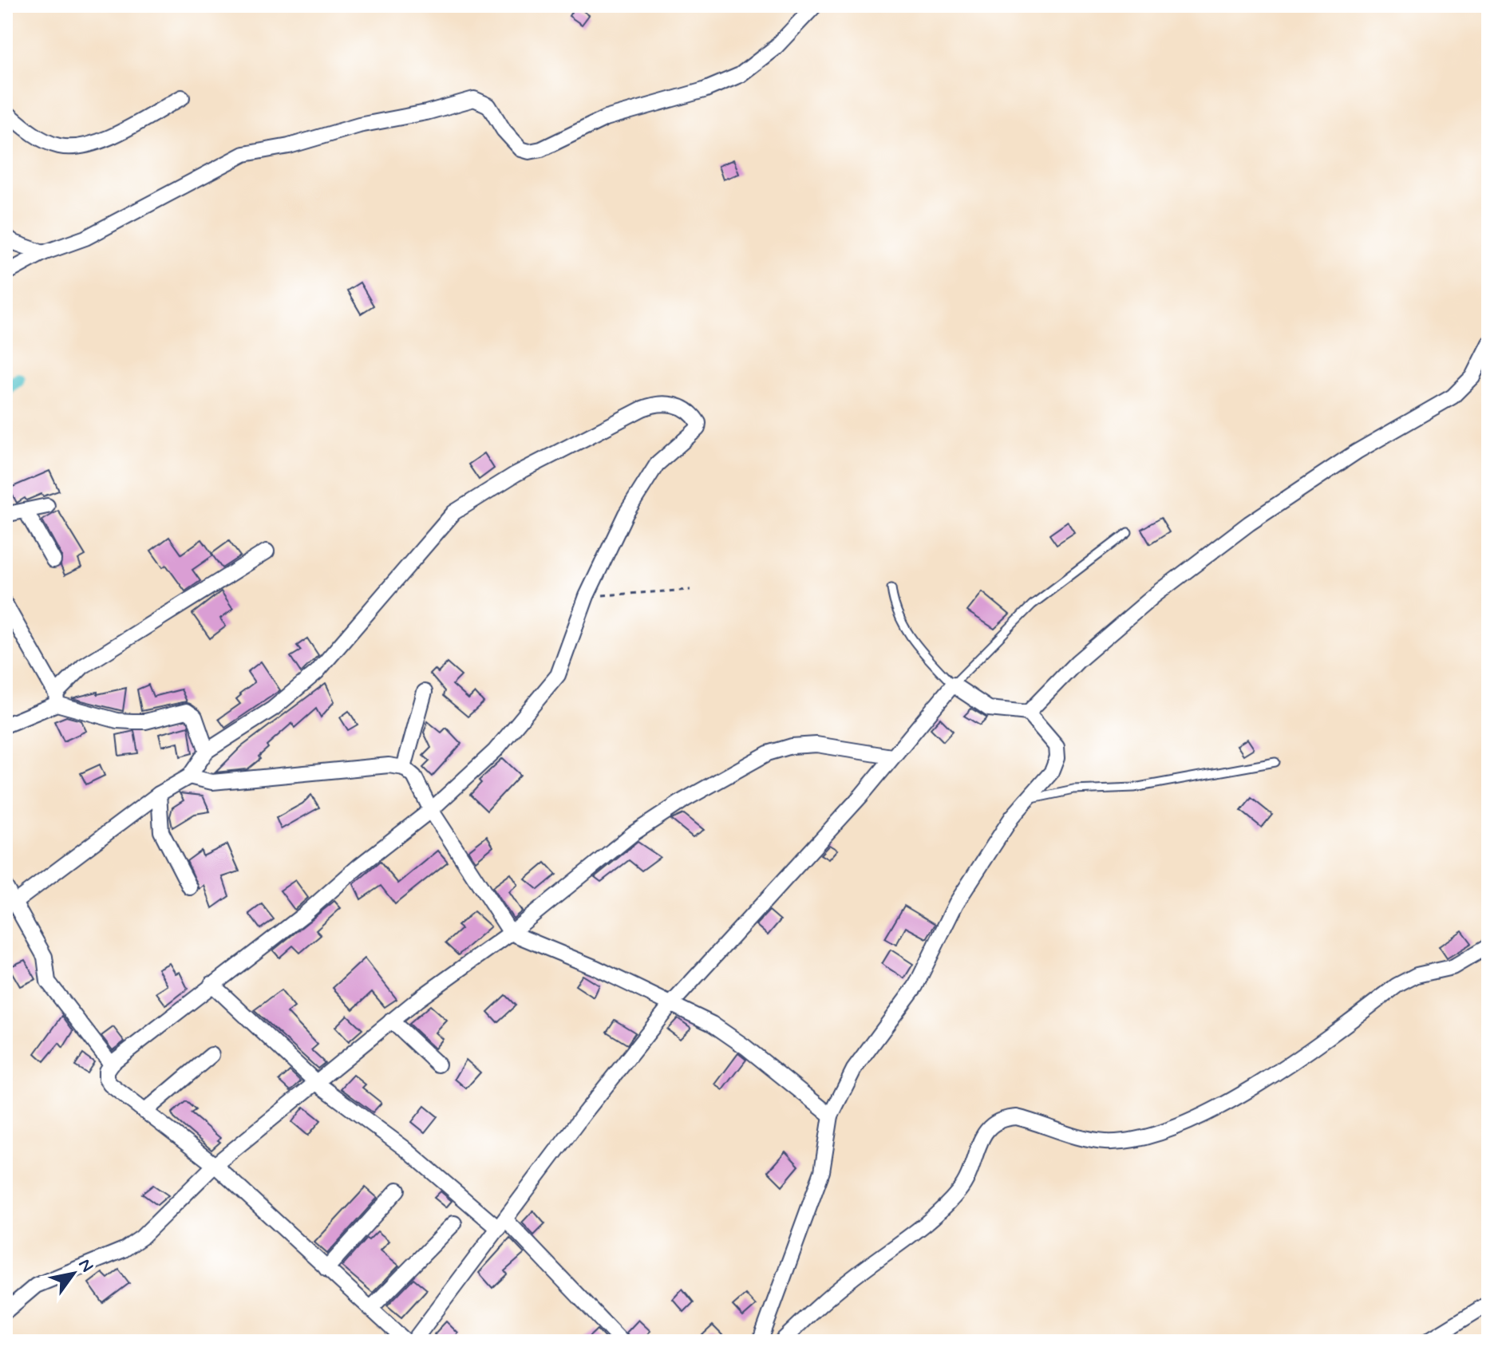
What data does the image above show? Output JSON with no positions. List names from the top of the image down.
{
  "north": "top right"
}
